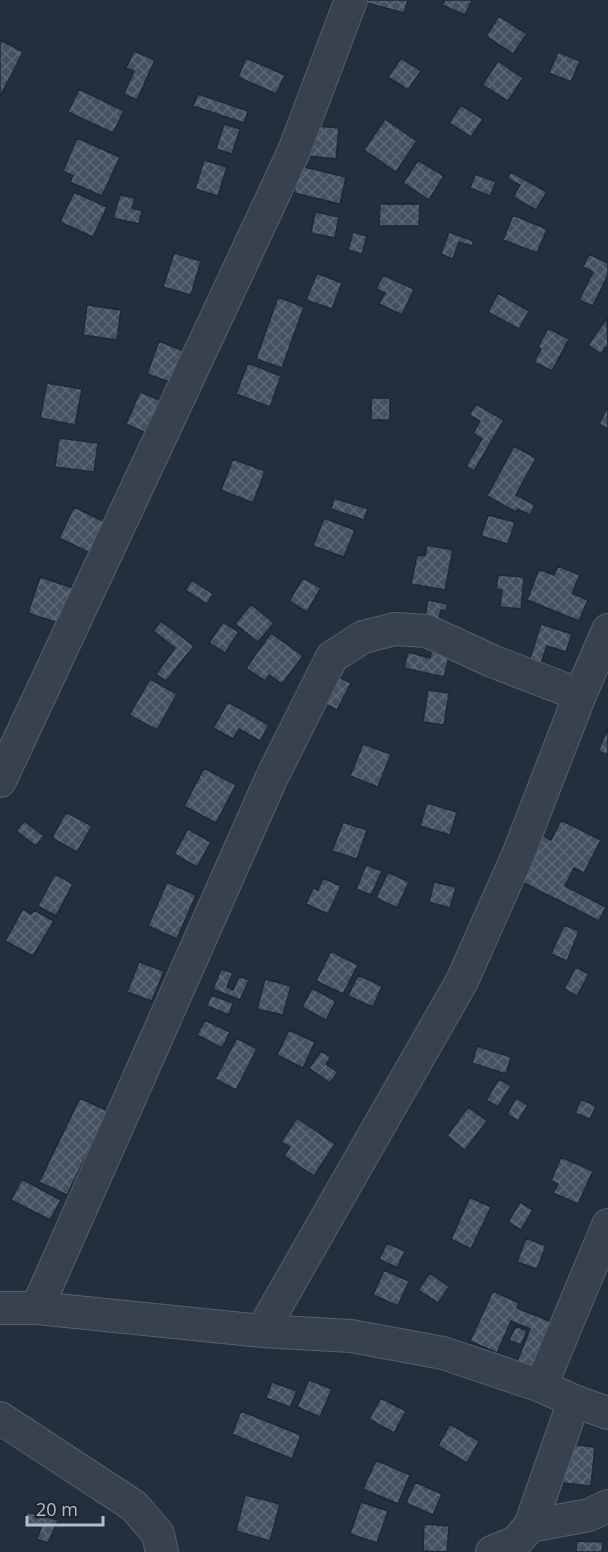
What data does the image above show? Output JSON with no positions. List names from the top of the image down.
{
  "scale_bar": "20 m"
}
